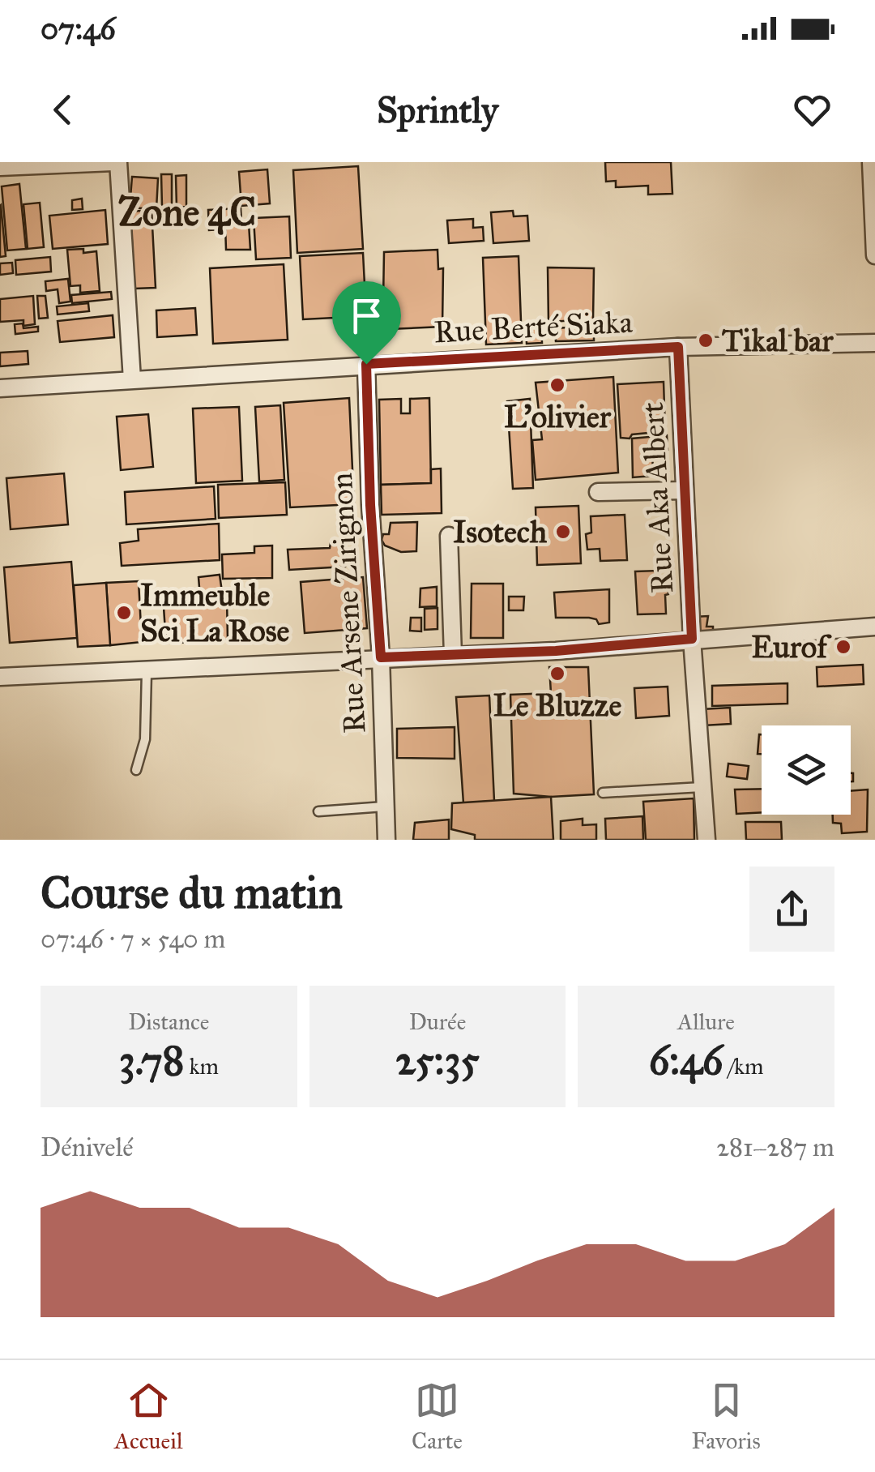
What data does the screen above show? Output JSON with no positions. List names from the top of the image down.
{
  "streets": {
    "street": ["Rue Berté Siaka", "Rue Aka Albert", "Rue Arsene Zirignon"]
  },
  "crossings": [
    ["Rue Berté Siaka", "Rue Aka Albert"],
    ["Rue Berté Siaka", "Rue Arsene Zirignon"]
  ],
  "districts": ["Zone 4C"],
  "places": [
    "Tikal bar",
    "L’olivier",
    "Isotech",
    "Immeuble Sci La Rose",
    "Eurof",
    "Le Bluzze"
  ],
  "page": {
    "status": "07:46",
    "header": "Sprintly",
    "heading": ["Course du matin", "07:46 · 7 × 540 m"],
    "stats": [
      ["Distance", "3.78 km"],
      ["Durée", "25:35"],
      ["Allure", "6:46 /km"]
    ],
    "chart": ["Dénivelé", "281–287 m"],
    "tabs": ["Accueil", "Carte", "Favoris"]
  }
}
